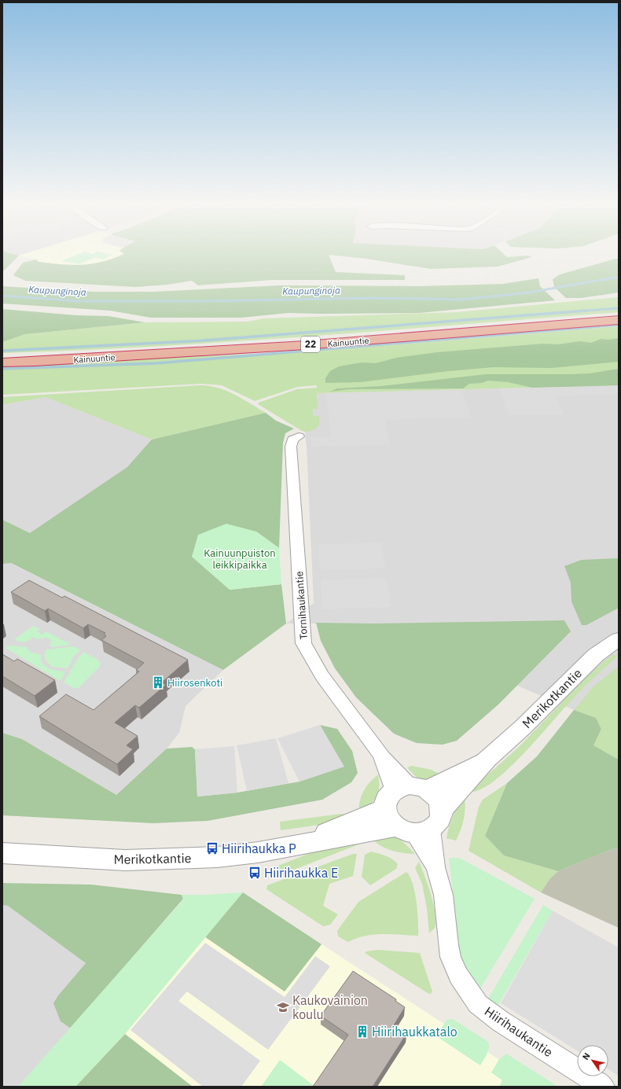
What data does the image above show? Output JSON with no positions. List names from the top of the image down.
{
  "streets": {
    "highway": ["Kainuuntie", "22"],
    "street": ["Tornihaukantie", "Merikotkantie", "Hiirihaukantie"]
  },
  "crossings": [
    ["Tornihaukantie", "Merikotkantie"],
    ["Merikotkantie", "Hiirihaukantie"]
  ],
  "water": ["Kaupunginoja"],
  "parks": ["Kainuunpuiston leikkipaikka"],
  "places": {
    "building": ["Hiirosenkoti", "Hiirihaukkatalo"],
    "bus stop": ["Hiirihaukka P", "Hiirihaukka E"],
    "school or university": ["Kaukovainion koulu"]
  },
  "north": "top left"
}
